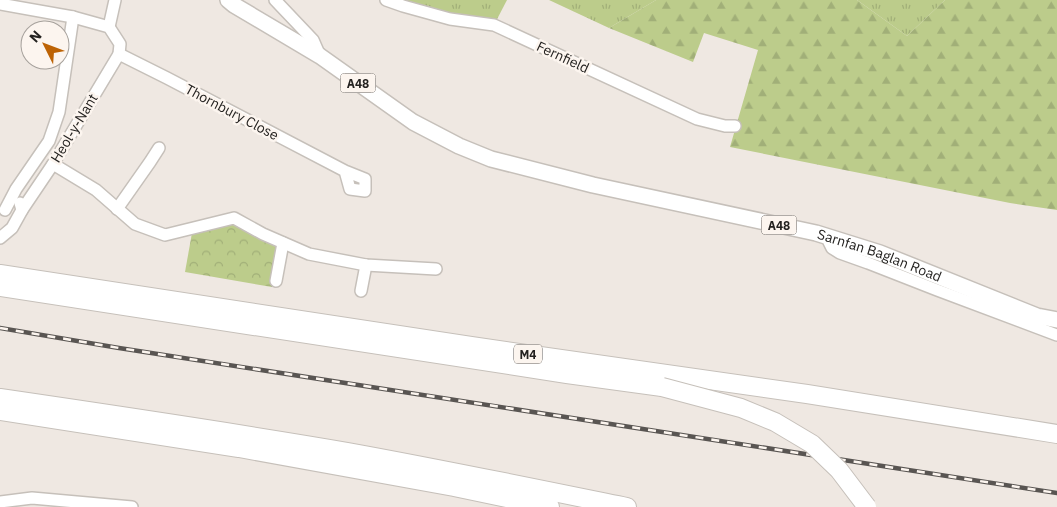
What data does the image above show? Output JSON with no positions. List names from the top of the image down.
{
  "streets": {
    "highway": ["M4"],
    "main road": ["A48", "Sarnfan Baglan Road"],
    "street": ["Fernfield", "Thornbury Close", "Heol-y-Nant"]
  },
  "crossings": [
    ["A48", "Sarnfan Baglan Road"],
    ["Thornbury Close", "Heol-y-Nant"]
  ],
  "north": "top left"
}
